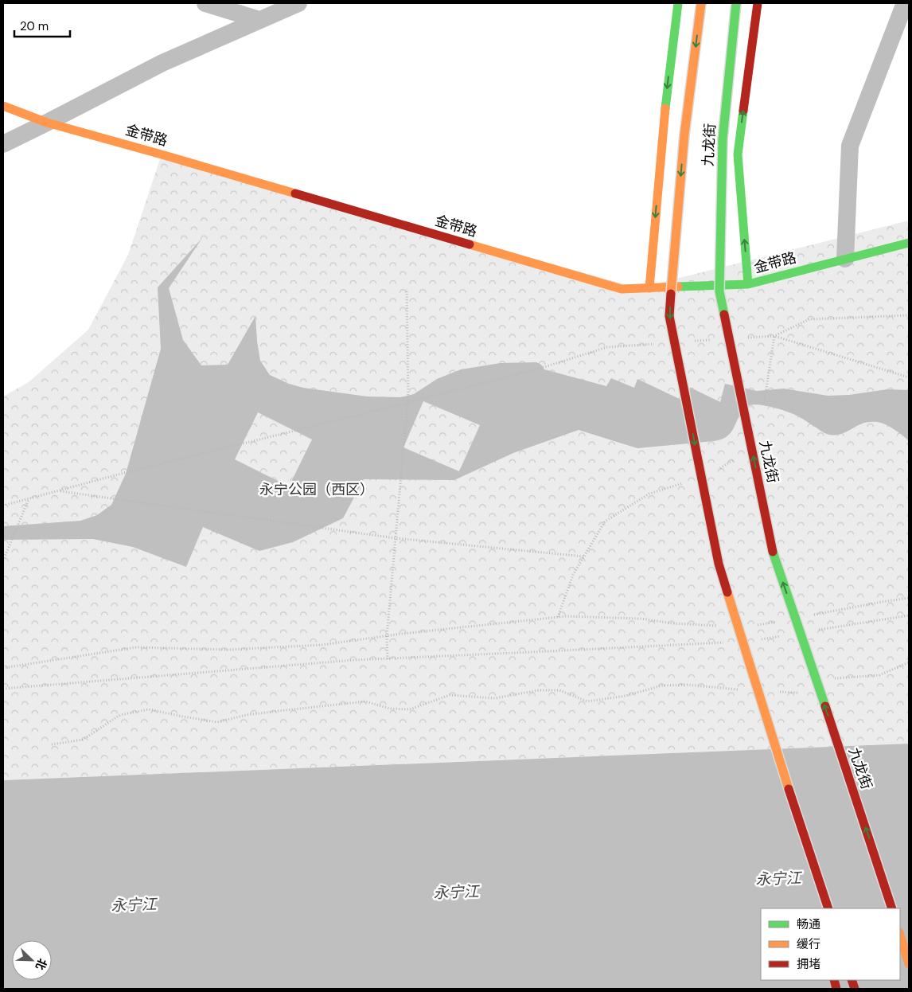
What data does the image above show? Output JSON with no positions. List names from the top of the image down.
{
  "streets": {
    "main road": ["金带路", "九龙街"]
  },
  "crossings": [
    ["金带路", "九龙街"]
  ],
  "water": ["永宁江"],
  "parks": ["永宁公园（西区）"],
  "legend": ["畅通", "缓行", "拥堵"],
  "scale_bar": "20 m",
  "north": "bottom right"
}
